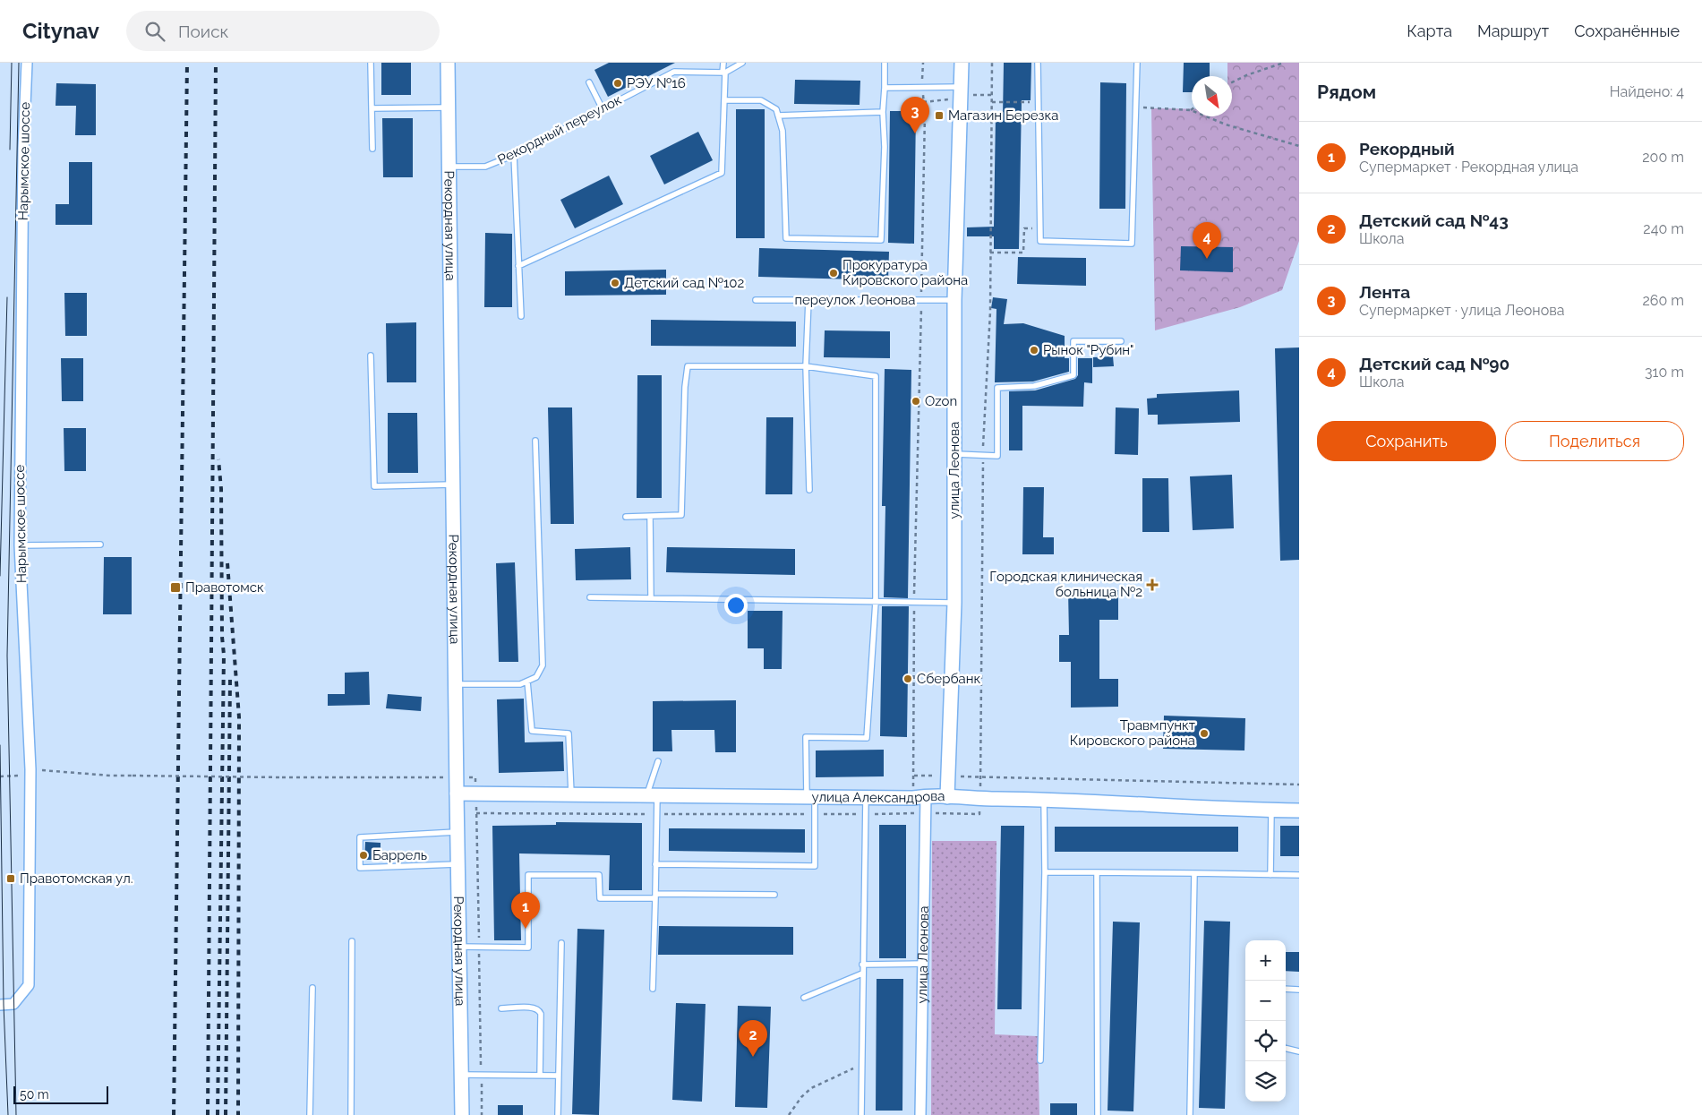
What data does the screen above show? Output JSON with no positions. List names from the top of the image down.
{
  "streets": {
    "street": [
      "Нарымское шоссе",
      "Рекордная улица",
      "улица Леонова",
      "улица Александрова"
    ],
    "lane": ["Рекордный переулок", "переулок Леонова"]
  },
  "crossings": [
    ["Рекордный переулок", "Рекордная улица"],
    ["Рекордная улица", "улица Александрова"],
    ["переулок Леонова", "улица Леонова"],
    ["улица Леонова", "улица Александрова"]
  ],
  "places": {
    "other": [
      "РЭУ №16",
      "Прокуратура Кировского района",
      "Детский сад №102",
      "Рынок \"Рубин\"",
      "Ozon",
      "Сбербанк",
      "Травмпункт Кировского района",
      "Баррель"
    ],
    "transit": ["Магазин Березка", "Правотомск", "Правотомская ул."],
    "health": ["Городская клиническая больница №2"]
  },
  "scale_bar": "50 m",
  "north": "bottom right",
  "page": {
    "header": "Citynav",
    "search": "Поиск",
    "nav": ["Карта", "Маршрут", "Сохранённые"],
    "heading": ["Рядом", "Найдено: 4"],
    "pins": [
      "3",
      "4",
      "1",
      "2"
    ],
    "list": [
      {
        "mark": "1",
        "name": "Рекордный",
        "note": "Супермаркет · Рекордная улица",
        "value": "200 m"
      },
      {
        "mark": "2",
        "name": "Детский сад №43",
        "note": "Школа",
        "value": "240 m"
      },
      {
        "mark": "3",
        "name": "Лента",
        "note": "Супермаркет · улица Леонова",
        "value": "260 m"
      },
      {
        "mark": "4",
        "name": "Детский сад №90",
        "note": "Школа",
        "value": "310 m"
      }
    ],
    "buttons": ["Сохранить", "Поделиться"],
    "map_buttons": ["+", "−"],
    "scale": "50 m"
  }
}
